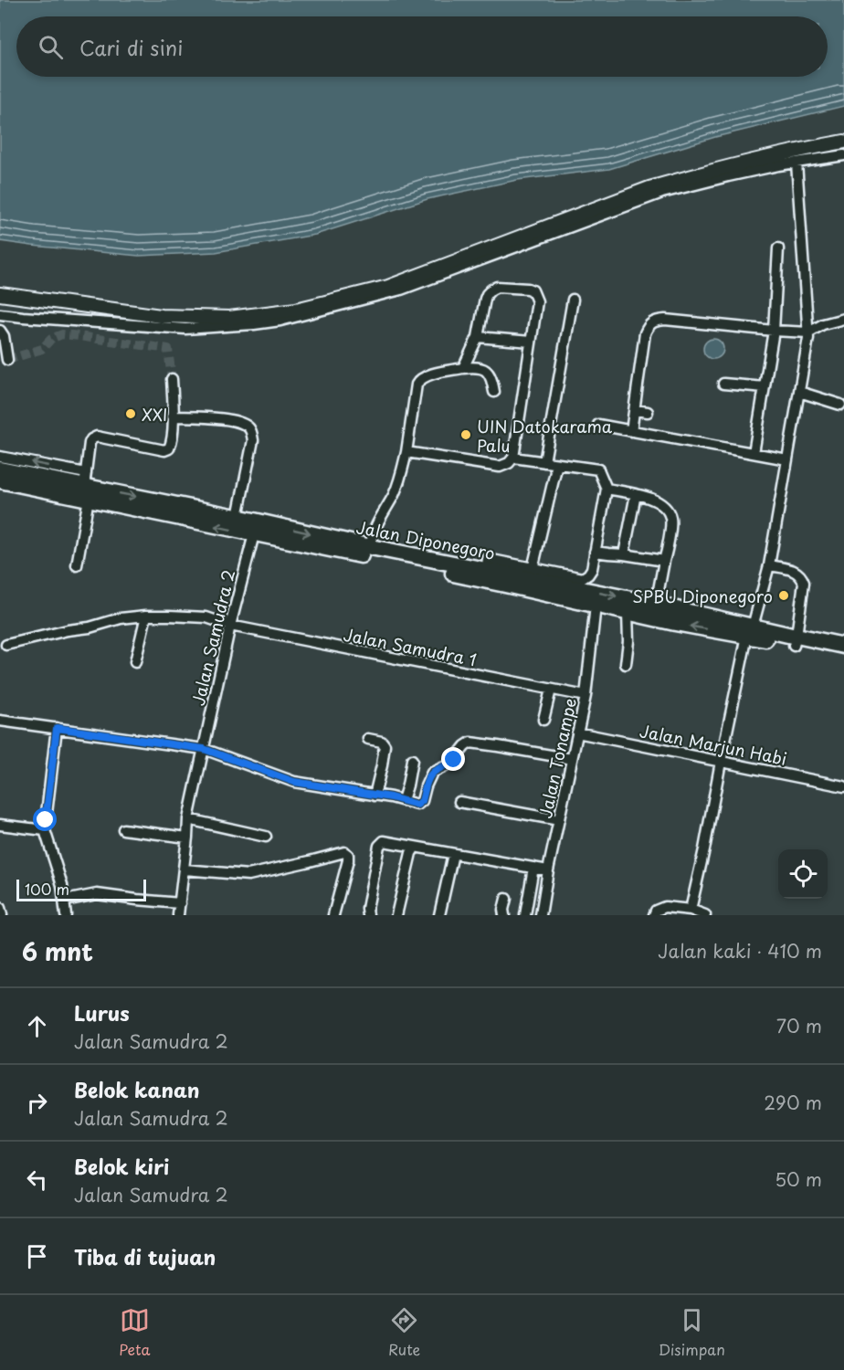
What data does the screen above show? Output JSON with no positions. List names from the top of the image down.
{
  "streets": {
    "highway": ["Jalan Diponegoro"],
    "street": [
      "Jalan Samudra 2",
      "Jalan Samudra 1",
      "Jalan Marjun Habi",
      "Jalan Tonampe"
    ]
  },
  "crossings": [
    ["Jalan Diponegoro", "Jalan Samudra 2"],
    ["Jalan Diponegoro", "Jalan Tonampe"],
    ["Jalan Samudra 2", "Jalan Samudra 1"],
    ["Jalan Samudra 1", "Jalan Tonampe"],
    ["Jalan Marjun Habi", "Jalan Tonampe"]
  ],
  "places": ["XXI", "UIN Datokarama Palu", "SPBU Diponegoro"],
  "scale_bar": "100 m",
  "page": {
    "search": "Cari di sini",
    "scale": "100 m",
    "heading": ["6 mnt", "Jalan kaki · 410 m"],
    "list": [
      ["Lurus", "Jalan Samudra 2", "70 m"],
      ["Belok kanan", "Jalan Samudra 2", "290 m"],
      ["Belok kiri", "Jalan Samudra 2", "50 m"],
      "Tiba di tujuan"
    ],
    "nav": ["Peta", "Rute", "Disimpan"]
  }
}
